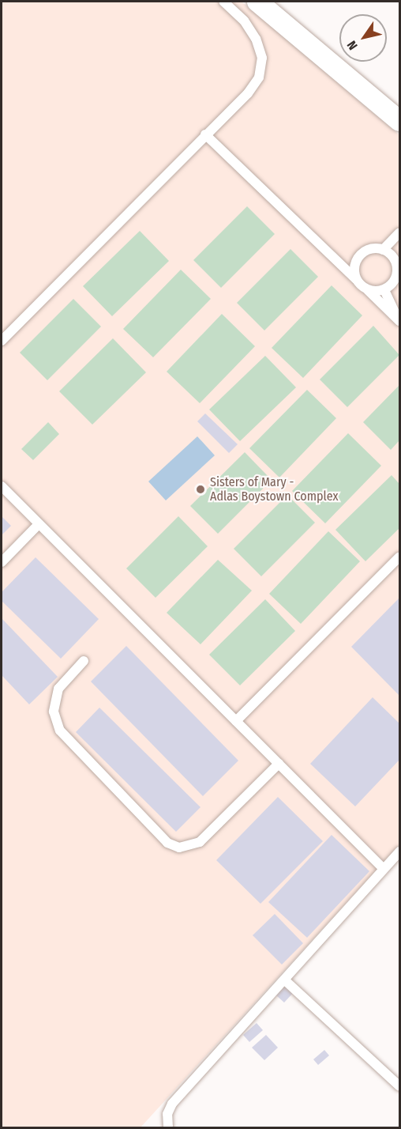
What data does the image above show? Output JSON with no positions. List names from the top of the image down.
{
  "places": ["Sisters of Mary - Adlas Boystown Complex"],
  "north": "bottom left"
}
